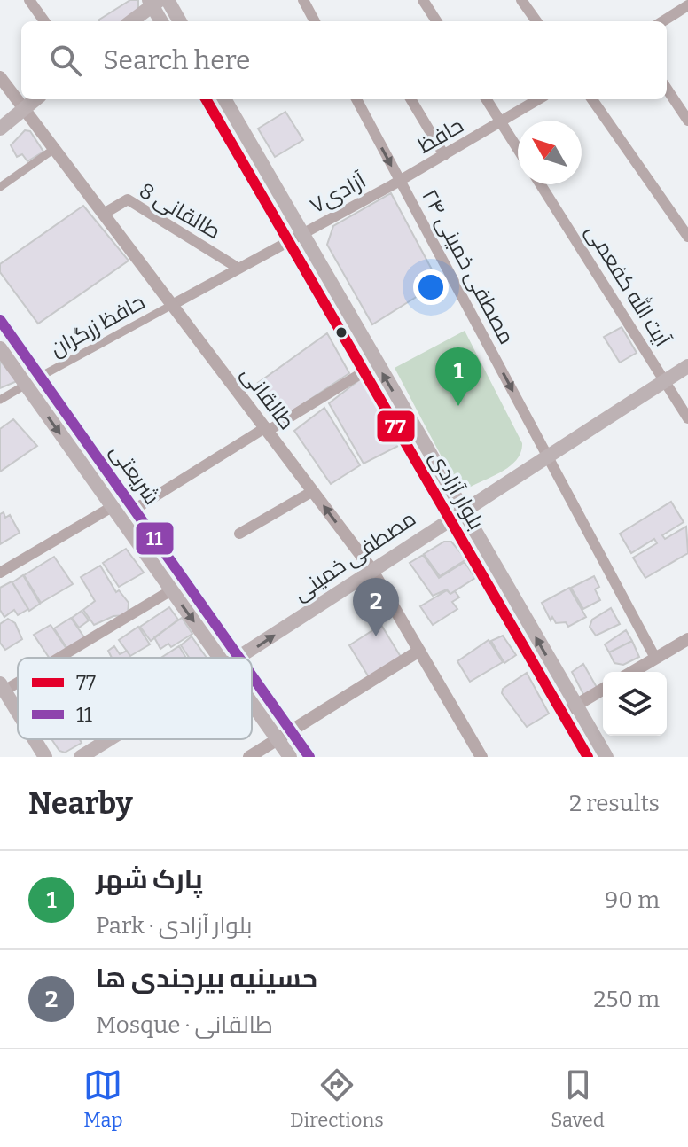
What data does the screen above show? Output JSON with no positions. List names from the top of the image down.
{
  "streets": {
    "main road": ["شریعتی", "بلوار آزادی", "مصطفی خمینی"],
    "street": [
      "حافظ",
      "آزادی۷",
      "طالقانی 8",
      "مصطفی خمینی ۲۴",
      "آیت الله کفعمی",
      "حافظ زرگران",
      "طالقانی"
    ]
  },
  "crossings": [
    ["حافظ", "آزادی۷"],
    ["حافظ", "مصطفی خمینی ۲۴"],
    ["آزادی۷", "طالقانی 8"],
    ["آزادی۷", "مصطفی خمینی ۲۴"],
    ["آزادی۷", "حافظ زرگران"],
    ["آزادی۷", "طالقانی"],
    ["آزادی۷", "بلوار آزادی"],
    ["طالقانی 8", "طالقانی"],
    ["مصطفی خمینی ۲۴", "مصطفی خمینی"],
    ["آیت الله کفعمی", "مصطفی خمینی"],
    ["حافظ زرگران", "طالقانی"],
    ["حافظ زرگران", "شریعتی"],
    ["طالقانی", "مصطفی خمینی"],
    ["بلوار آزادی", "مصطفی خمینی"]
  ],
  "one_way": ["مصطفی خمینی ۲۴"],
  "lines": ["transit line 77", "transit line 11"],
  "legend": ["77", "11"],
  "north": "top left",
  "page": {
    "search": "Search here",
    "pins": ["1", "2"],
    "heading": ["Nearby", "2 results"],
    "list": [
      {
        "mark": "1",
        "name": "پارک شهر",
        "note": "Park · بلوار آزادی",
        "value": "90 m"
      },
      {
        "mark": "2",
        "name": "حسینیه بیرجندی ها",
        "note": "Mosque · طالقانی",
        "value": "250 m"
      }
    ],
    "nav": ["Map", "Directions", "Saved"]
  }
}
